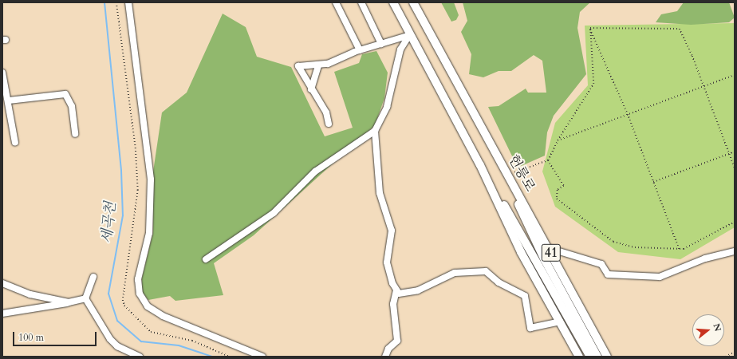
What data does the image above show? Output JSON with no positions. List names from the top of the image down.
{
  "streets": {
    "main road": ["헌릉로", "41"]
  },
  "water": ["세곡천"],
  "scale_bar": "100 m",
  "north": "right"
}
